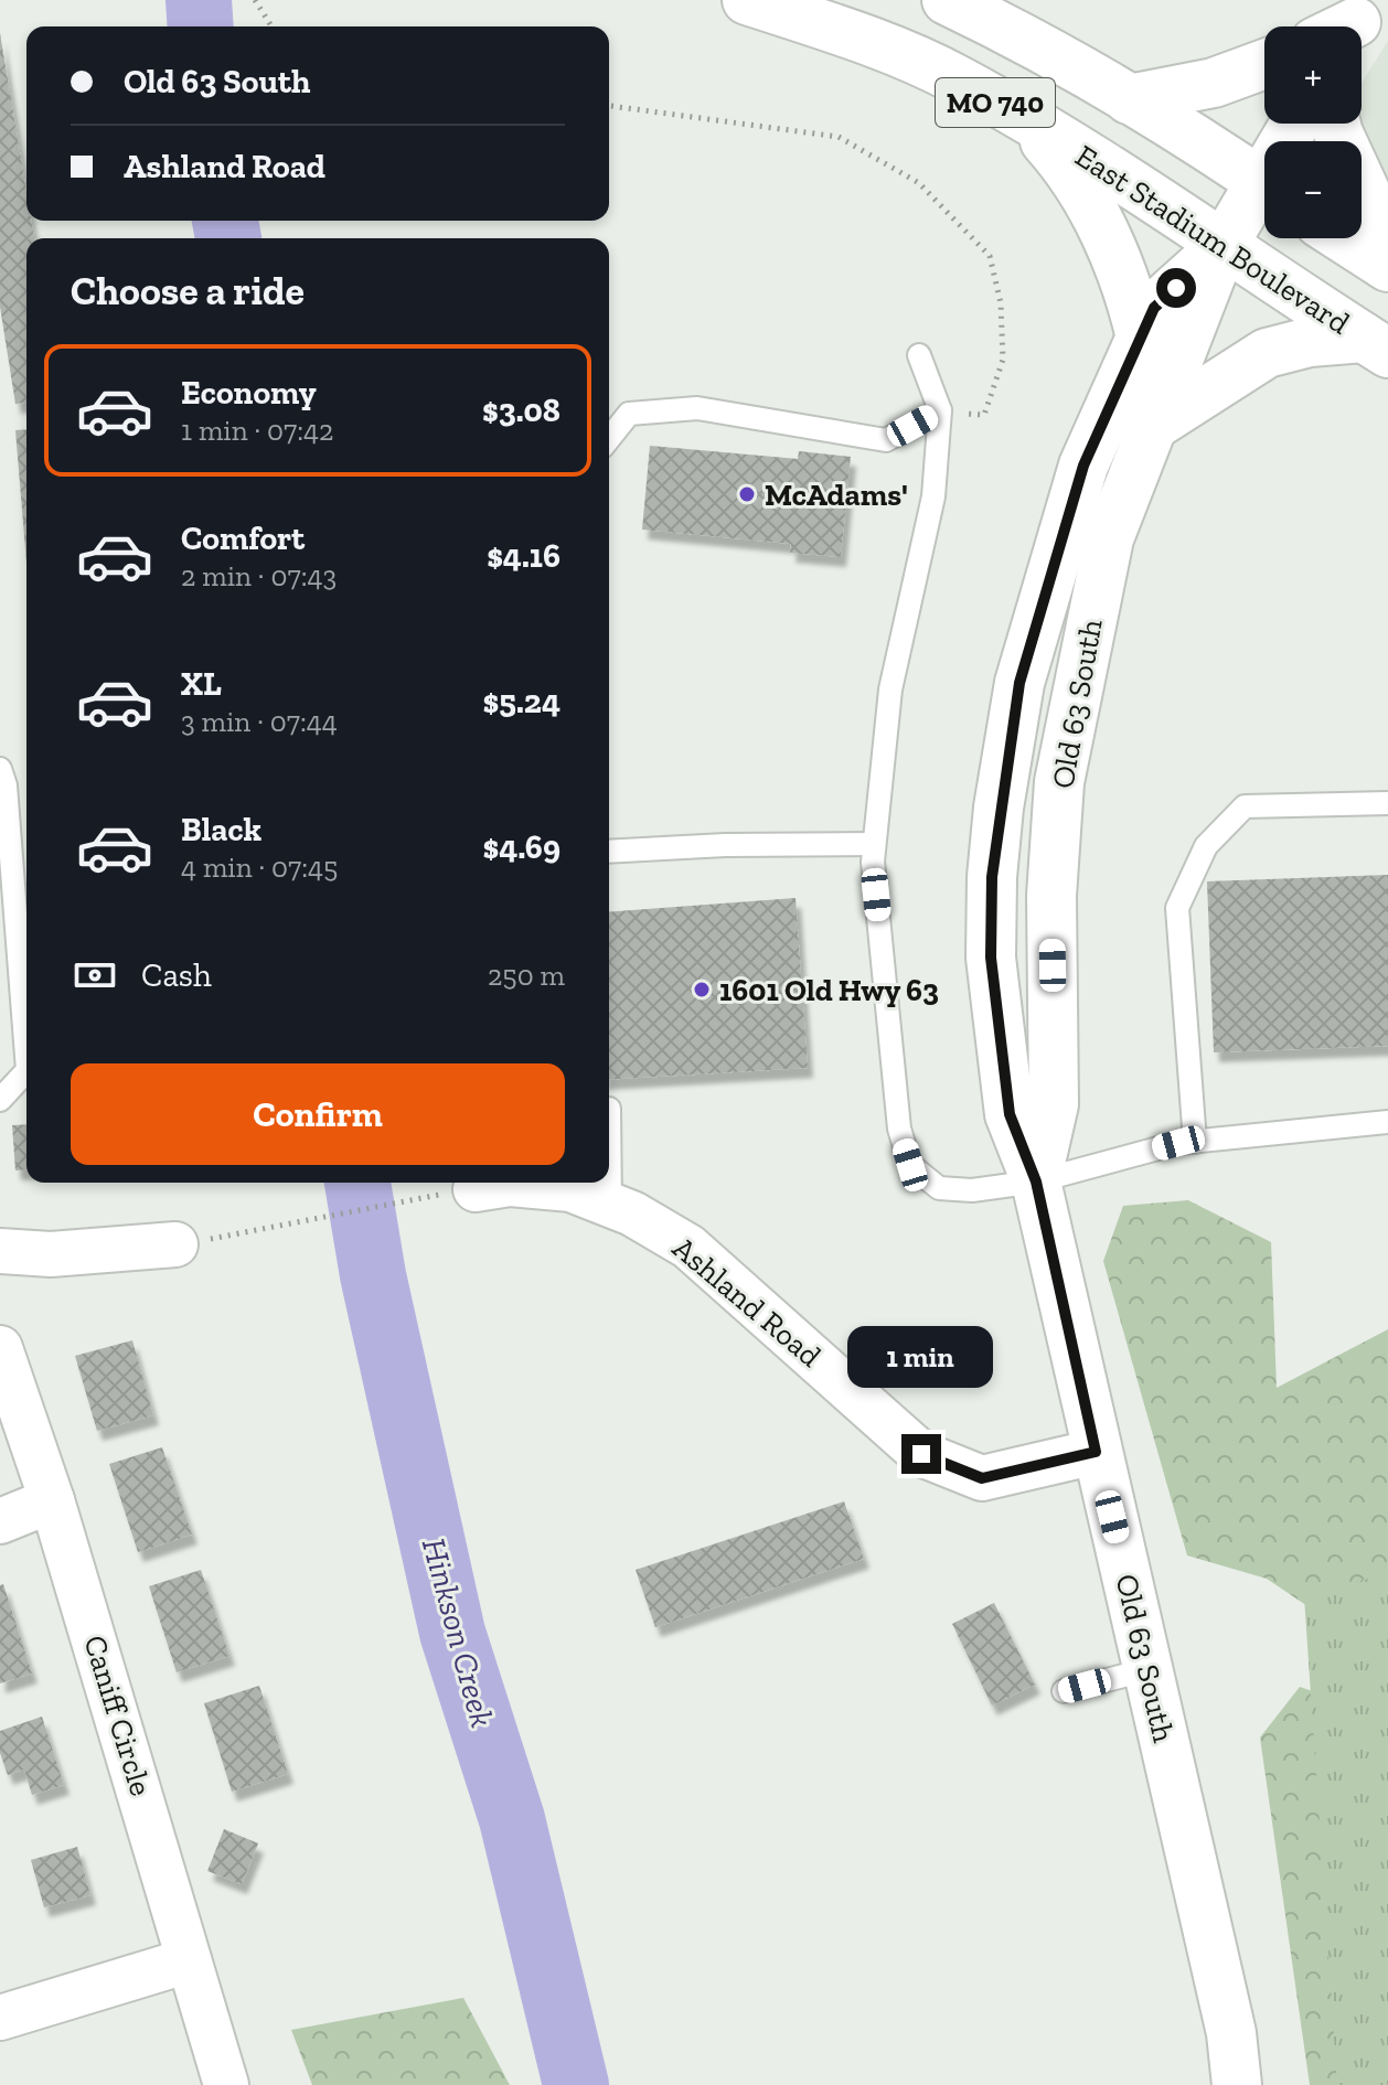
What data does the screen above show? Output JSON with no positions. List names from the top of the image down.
{
  "streets": {
    "main road": ["MO 740", "East Stadium Boulevard", "Old 63 South"],
    "street": ["Ashland Road", "Caniff Circle"]
  },
  "crossings": [
    ["East Stadium Boulevard", "Old 63 South"],
    ["Old 63 South", "Ashland Road"]
  ],
  "water": ["Hinkson Creek"],
  "places": ["McAdams'", "1601 Old Hwy 63"],
  "page": {
    "map_buttons": ["+", "−"],
    "banner": ["Old 63 South", "Ashland Road"],
    "heading": "Choose a ride",
    "list": [
      {
        "name": "Economy",
        "note": "1 min · 07:42",
        "value": "$3.08"
      },
      {
        "name": "Comfort",
        "note": "2 min · 07:43",
        "value": "$4.16"
      },
      {
        "name": "XL",
        "note": "3 min · 07:44",
        "value": "$5.24"
      },
      {
        "name": "Black",
        "note": "4 min · 07:45",
        "value": "$4.69"
      }
    ],
    "pay": ["Cash", "250 m"],
    "buttons": "Confirm",
    "bubble": "1 min"
  }
}
